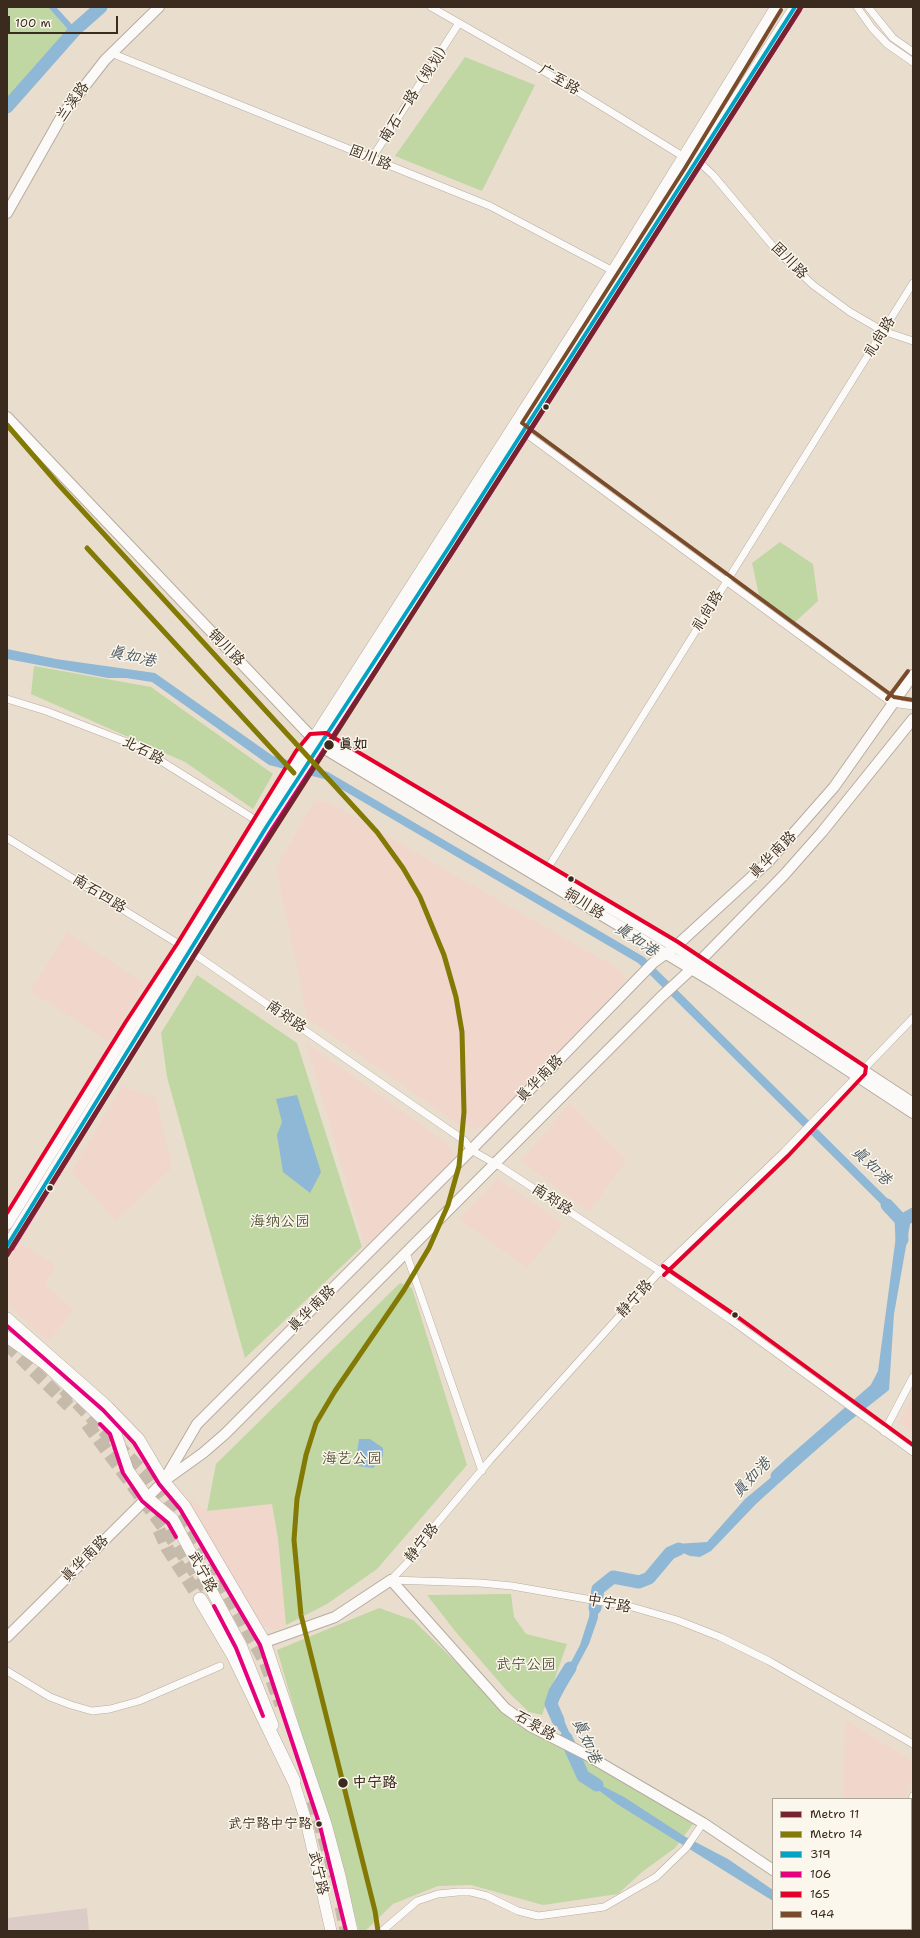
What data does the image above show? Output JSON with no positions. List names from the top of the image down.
{
  "streets": {
    "main road": [
      "兰溪路",
      "铜川路",
      "真华南路",
      "武宁路",
      "石泉路"
    ],
    "street": [
      "广至路",
      "南石一路（规划）",
      "固川路",
      "礼尚路",
      "北石路",
      "南石四路",
      "南郑路",
      "静宁路",
      "中宁路"
    ]
  },
  "crossings": [
    ["广至路", "南石一路（规划）"],
    ["南石一路（规划）", "固川路"],
    ["兰溪路", "固川路"],
    ["固川路", "礼尚路"],
    ["礼尚路", "铜川路"],
    ["铜川路", "真华南路"],
    ["铜川路", "静宁路"],
    ["真华南路", "南郑路"],
    ["真华南路", "武宁路"],
    ["南石四路", "南郑路"],
    ["南郑路", "静宁路"],
    ["静宁路", "中宁路"],
    ["静宁路", "石泉路"],
    ["中宁路", "石泉路"]
  ],
  "water": ["真如港"],
  "parks": ["海纳公园", "海艺公园", "武宁公园"],
  "places": ["真如", "中宁路", "武宁路中宁路"],
  "lines": [
    "metro line 11",
    "transit line 319",
    "transit line 106",
    "transit line 944",
    "metro line 14",
    "transit line 165"
  ],
  "legend": [
    "Metro 11",
    "Metro 14",
    "319",
    "106",
    "165",
    "944"
  ],
  "scale_bar": "100 m"
}
